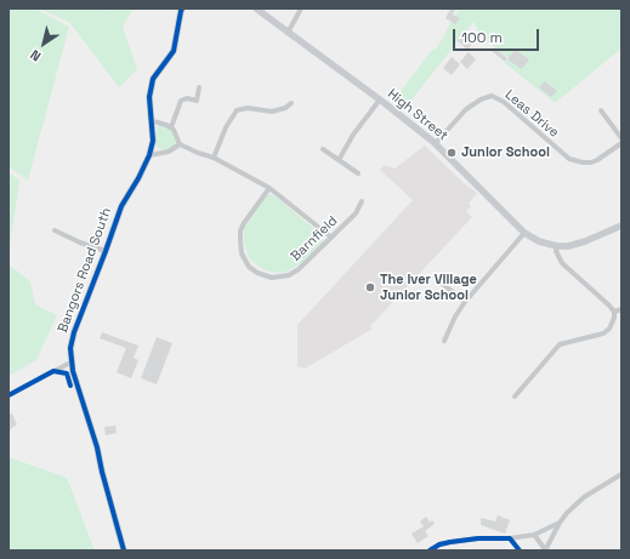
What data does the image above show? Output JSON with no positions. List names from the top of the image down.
{
  "streets": {
    "street": [
      "Leas Drive",
      "High Street",
      "Barnfield",
      "Bangors Road South"
    ]
  },
  "crossings": [
    ["Leas Drive", "High Street"]
  ],
  "places": ["Junior School", "The Iver Village Junior School"],
  "scale_bar": "100 m",
  "north": "bottom left"
}
